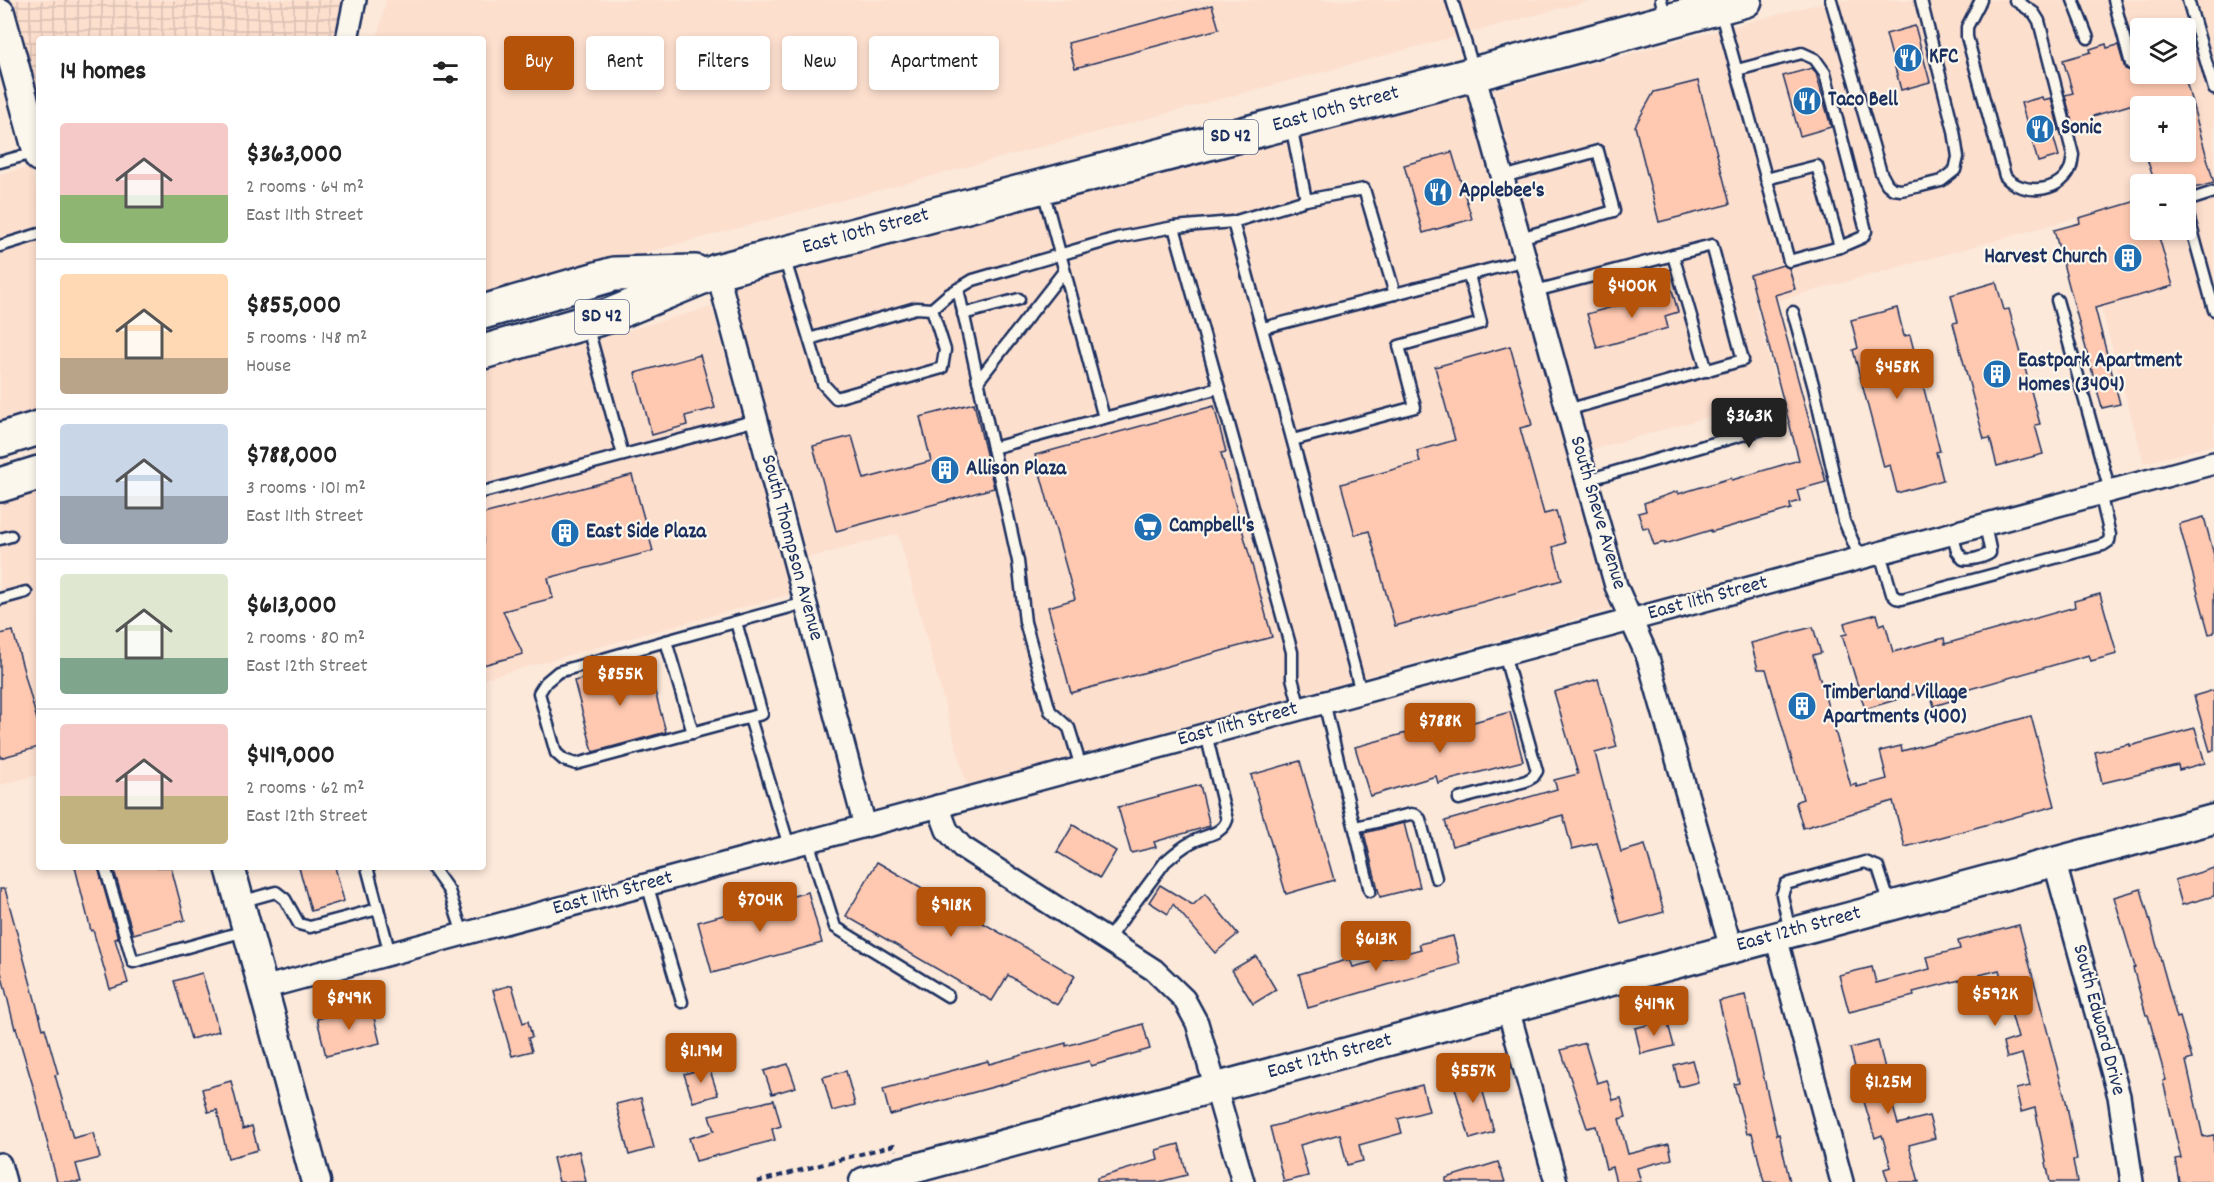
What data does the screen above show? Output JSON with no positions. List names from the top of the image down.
{
  "streets": {
    "main road": ["East 10th Street", "SD 42"],
    "street": [
      "South Sneve Avenue",
      "South Thompson Avenue",
      "East 11th Street",
      "East 12th Street",
      "South Edward Drive"
    ]
  },
  "crossings": [
    ["East 10th Street", "South Sneve Avenue"],
    ["East 10th Street", "South Thompson Avenue"],
    ["South Sneve Avenue", "East 11th Street"],
    ["South Sneve Avenue", "East 12th Street"],
    ["South Thompson Avenue", "East 11th Street"],
    ["East 12th Street", "South Edward Drive"]
  ],
  "places": {
    "restaurant": [
      "KFC",
      "Taco Bell",
      "Sonic",
      "Applebee's"
    ],
    "building": [
      "Harvest Church",
      "Eastpark Apartment Homes (3404)",
      "Allison Plaza",
      "East Side Plaza",
      "Timberland Village Apartments (400)"
    ],
    "supermarket": ["Campbell's"]
  },
  "page": {
    "map_buttons": ["+", "−"],
    "chip": [
      "Buy",
      "Rent",
      "Filters",
      "New",
      "Apartment"
    ],
    "heading": "14 homes",
    "list": [
      {
        "name": "$363,000",
        "note": "2 rooms · 64 m² · East 11th Street"
      },
      {
        "name": "$855,000",
        "note": "5 rooms · 148 m² · House"
      },
      {
        "name": "$788,000",
        "note": "3 rooms · 101 m² · East 11th Street"
      },
      {
        "name": "$613,000",
        "note": "2 rooms · 80 m² · East 12th Street"
      },
      {
        "name": "$419,000",
        "note": "2 rooms · 62 m² · East 12th Street"
      }
    ],
    "price": [
      "$400K",
      "$458K",
      "$363K",
      "$855K",
      "$788K",
      "$704K",
      "$918K",
      "$613K",
      "$592K",
      "$849K",
      "$419K",
      "$1.19M",
      "$557K",
      "$1.25M"
    ]
  }
}
